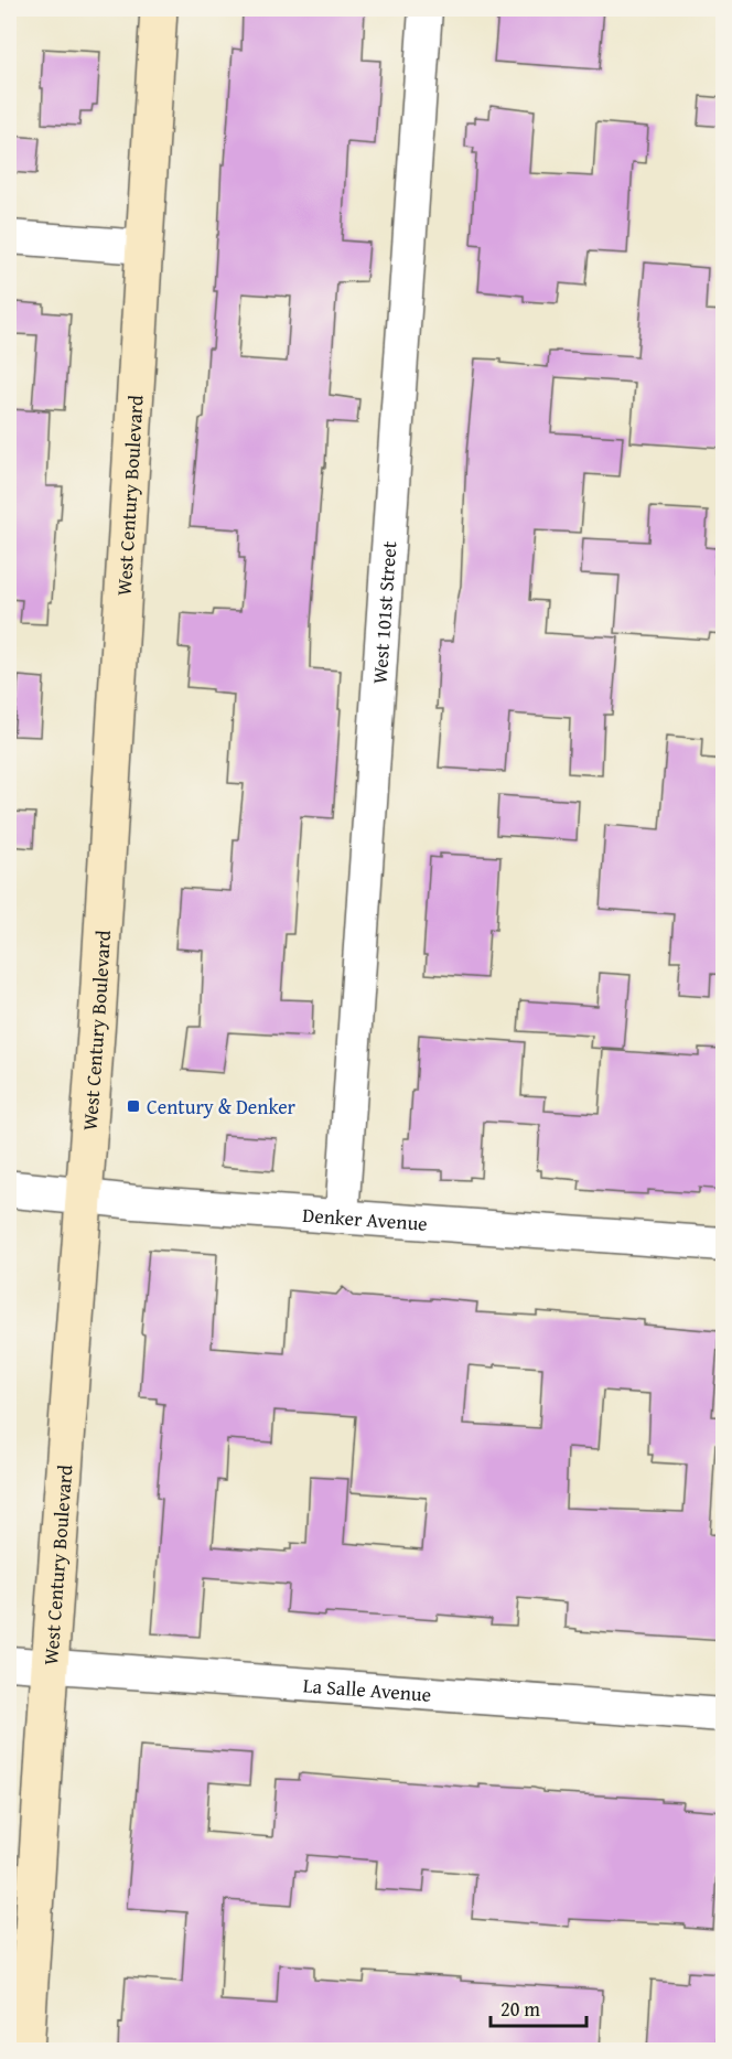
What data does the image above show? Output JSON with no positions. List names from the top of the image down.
{
  "streets": {
    "main road": ["West Century Boulevard"],
    "street": ["West 101st Street", "Denker Avenue", "La Salle Avenue"]
  },
  "crossings": [
    ["West Century Boulevard", "Denker Avenue"],
    ["West Century Boulevard", "La Salle Avenue"],
    ["West 101st Street", "Denker Avenue"]
  ],
  "places": {
    "transit": ["Century & Denker"]
  },
  "scale_bar": "20 m"
}
